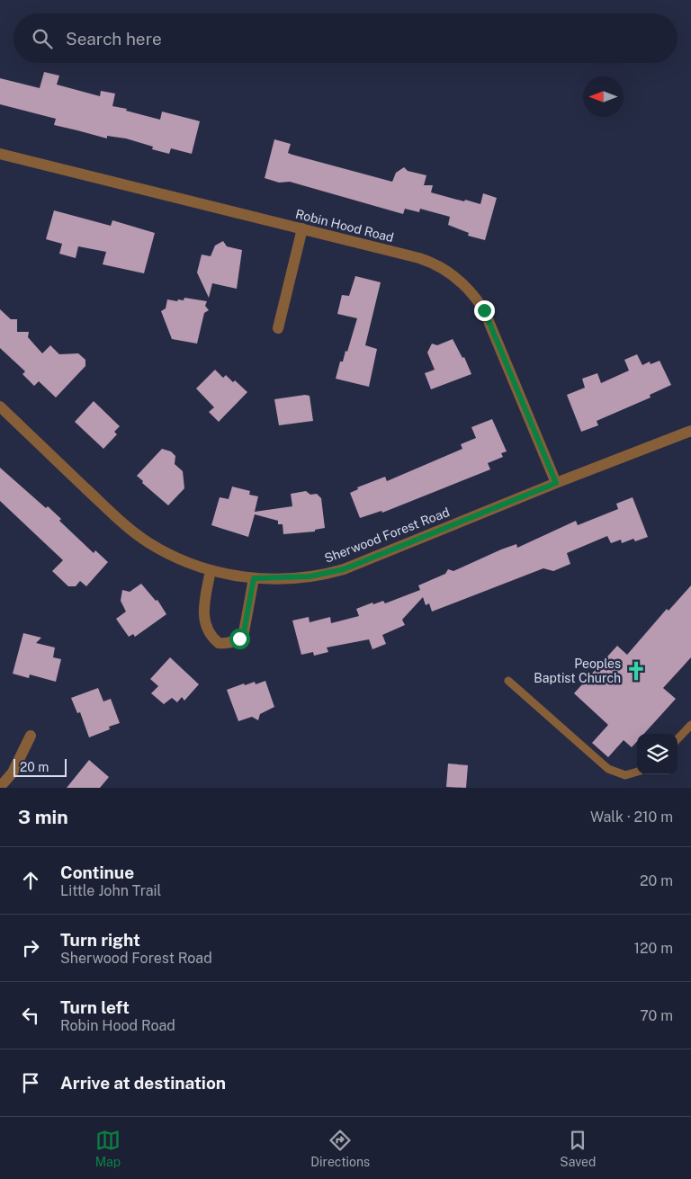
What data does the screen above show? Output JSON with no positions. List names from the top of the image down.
{
  "streets": {
    "street": ["Robin Hood Road", "Sherwood Forest Road"]
  },
  "crossings": [
    ["Robin Hood Road", "Sherwood Forest Road"]
  ],
  "places": {
    "church": ["Peoples Baptist Church"]
  },
  "scale_bar": "20 m",
  "north": "left",
  "page": {
    "search": "Search here",
    "scale": "20 m",
    "heading": ["3 min", "Walk · 210 m"],
    "list": [
      ["Continue", "Little John Trail", "20 m"],
      ["Turn right", "Sherwood Forest Road", "120 m"],
      ["Turn left", "Robin Hood Road", "70 m"],
      "Arrive at destination"
    ],
    "nav": ["Map", "Directions", "Saved"]
  }
}
